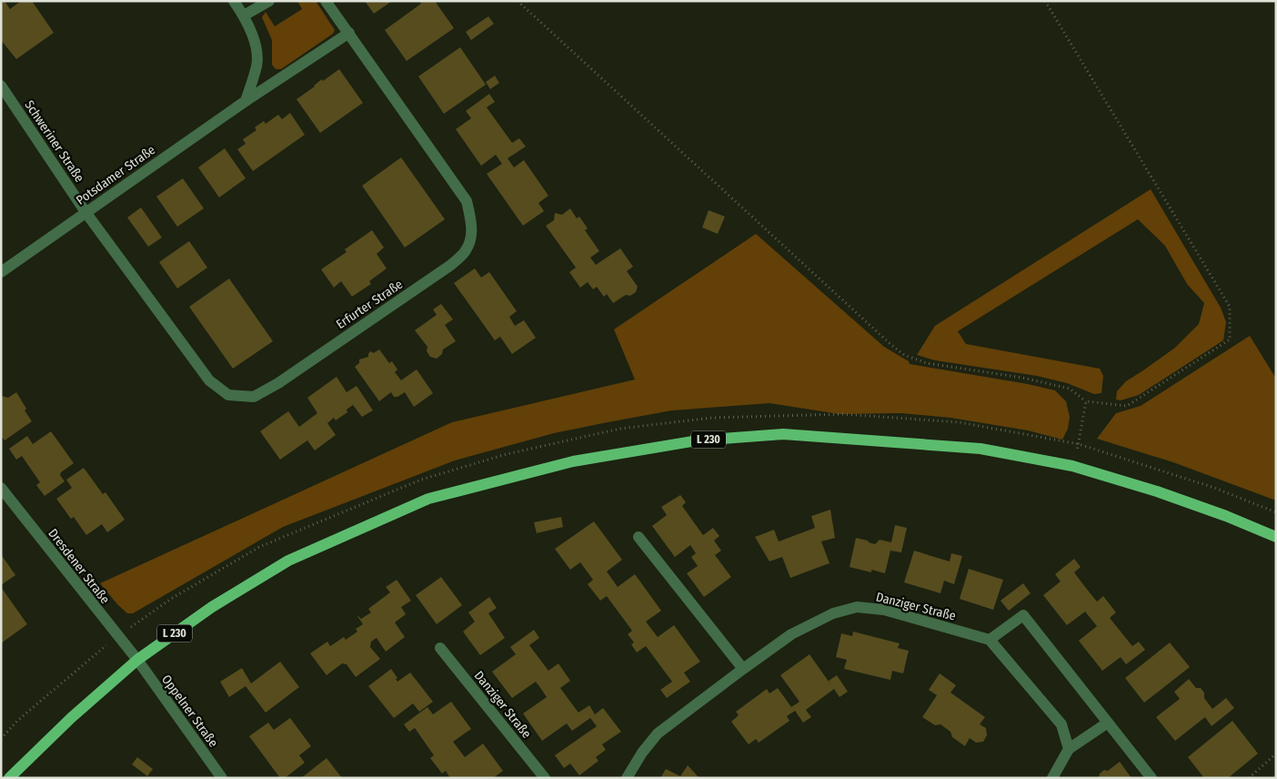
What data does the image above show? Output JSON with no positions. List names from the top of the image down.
{
  "streets": {
    "main road": ["L 230"],
    "street": [
      "Schweriner Straße",
      "Potsdamer Straße",
      "Erfurter Straße",
      "Dresdener Straße",
      "Danziger Straße",
      "Oppelner Straße"
    ]
  },
  "crossings": [
    ["Schweriner Straße", "Potsdamer Straße"],
    ["Schweriner Straße", "Erfurter Straße"],
    ["Potsdamer Straße", "Erfurter Straße"],
    ["L 230", "Dresdener Straße"],
    ["L 230", "Oppelner Straße"],
    ["Dresdener Straße", "Oppelner Straße"]
  ]
}
